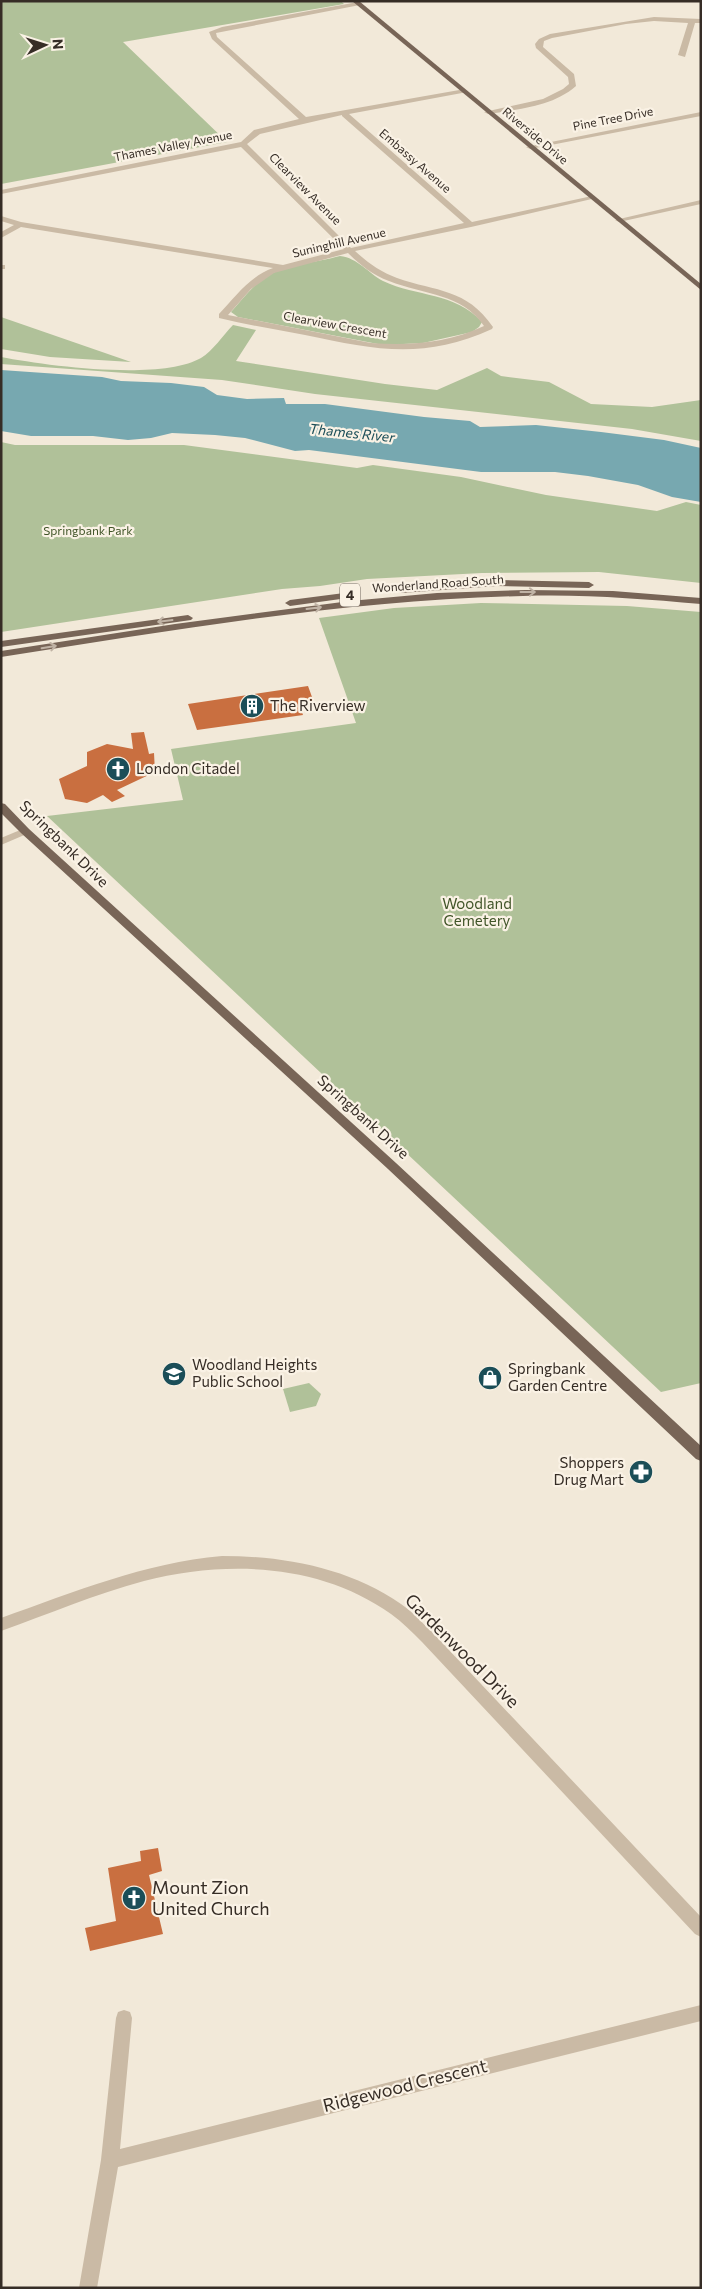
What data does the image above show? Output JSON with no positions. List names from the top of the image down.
{
  "streets": {
    "main road": [
      "Riverside Drive",
      "Wonderland Road South",
      "4",
      "Springbank Drive"
    ],
    "street": [
      "Pine Tree Drive",
      "Thames Valley Avenue",
      "Embassy Avenue",
      "Clearview Avenue",
      "Suninghill Avenue",
      "Clearview Crescent",
      "Gardenwood Drive",
      "Ridgewood Crescent"
    ]
  },
  "crossings": [
    ["Pine Tree Drive", "Riverside Drive"],
    ["Riverside Drive", "Thames Valley Avenue"],
    ["Riverside Drive", "Suninghill Avenue"],
    ["Thames Valley Avenue", "Embassy Avenue"],
    ["Thames Valley Avenue", "Clearview Avenue"],
    ["Embassy Avenue", "Suninghill Avenue"],
    ["Clearview Avenue", "Suninghill Avenue"],
    ["Clearview Avenue", "Clearview Crescent"],
    ["Suninghill Avenue", "Clearview Crescent"]
  ],
  "water": ["Thames River"],
  "parks": ["Springbank Park", "Woodland Cemetery"],
  "places": {
    "building": ["The Riverview"],
    "church": ["London Citadel", "Mount Zion United Church"],
    "school or university": ["Woodland Heights Public School"],
    "shop": ["Springbank Garden Centre"],
    "pharmacy": ["Shoppers Drug Mart"]
  },
  "north": "right"
}
